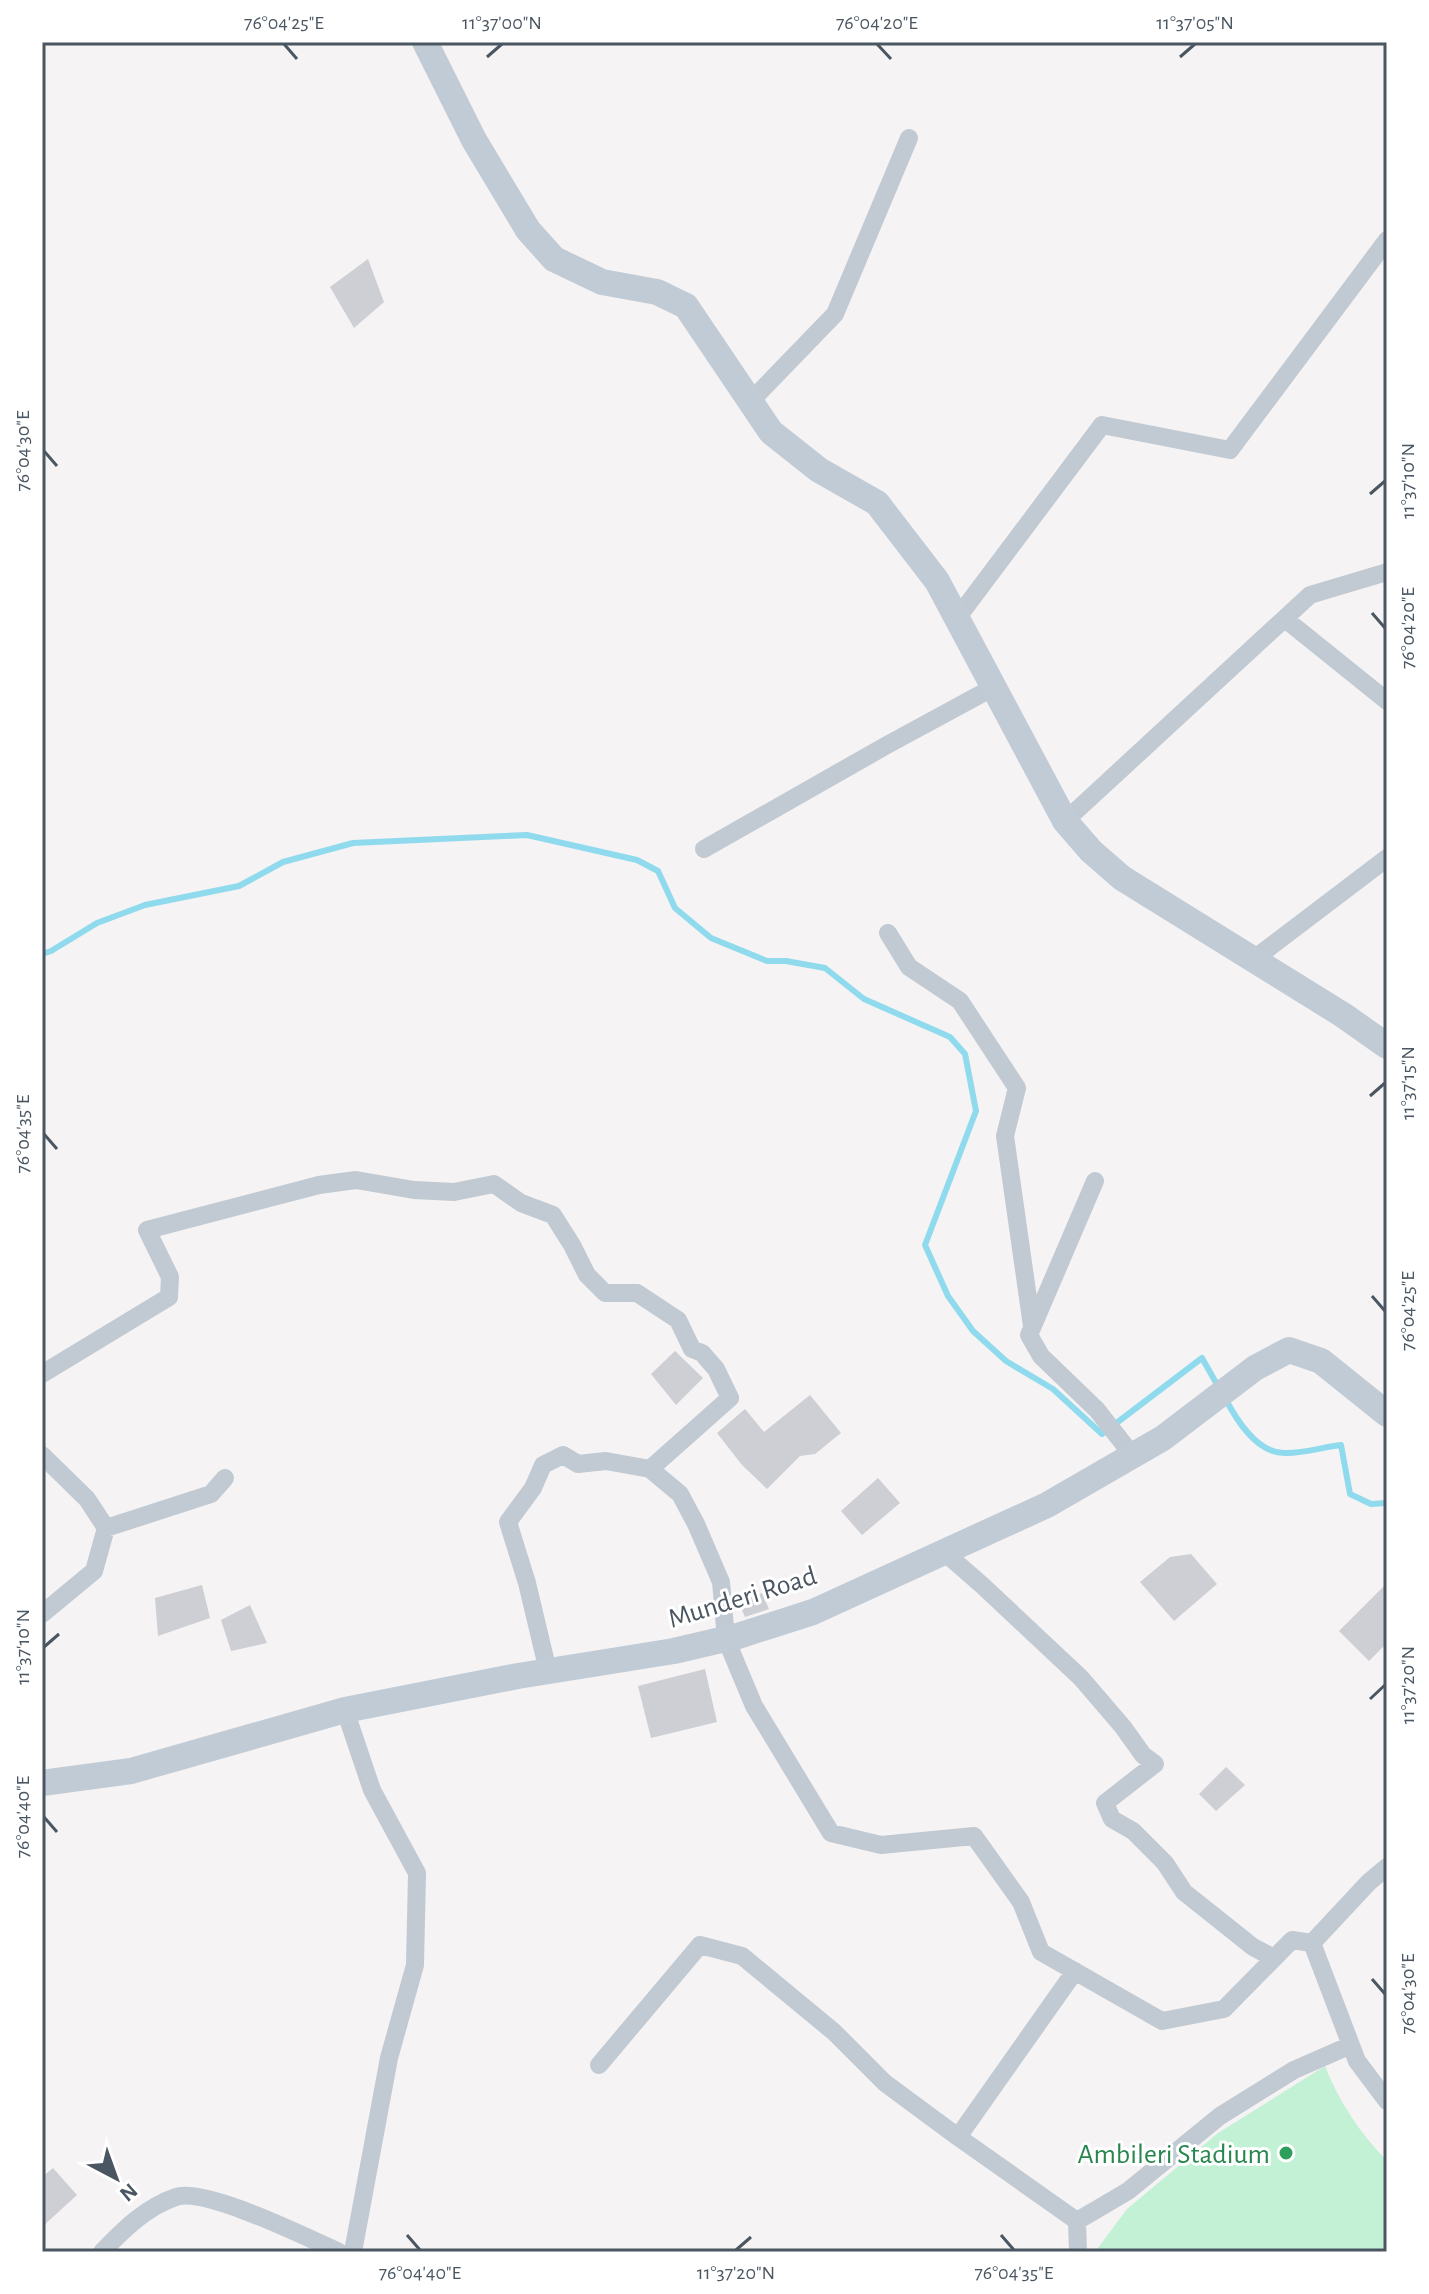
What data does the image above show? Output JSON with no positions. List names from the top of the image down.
{
  "streets": {
    "main road": ["Munderi Road"]
  },
  "places": ["Ambileri Stadium"],
  "north": "bottom right",
  "coordinates": [
    "76°04'25\"E",
    "11°37'00\"N",
    "76°04'20\"E",
    "11°37'05\"N",
    "76°04'30\"E",
    "11°37'10\"N",
    "11°37'15\"N",
    "76°04'35\"E",
    "11°37'20\"N",
    "76°04'40\"E"
  ]
}
